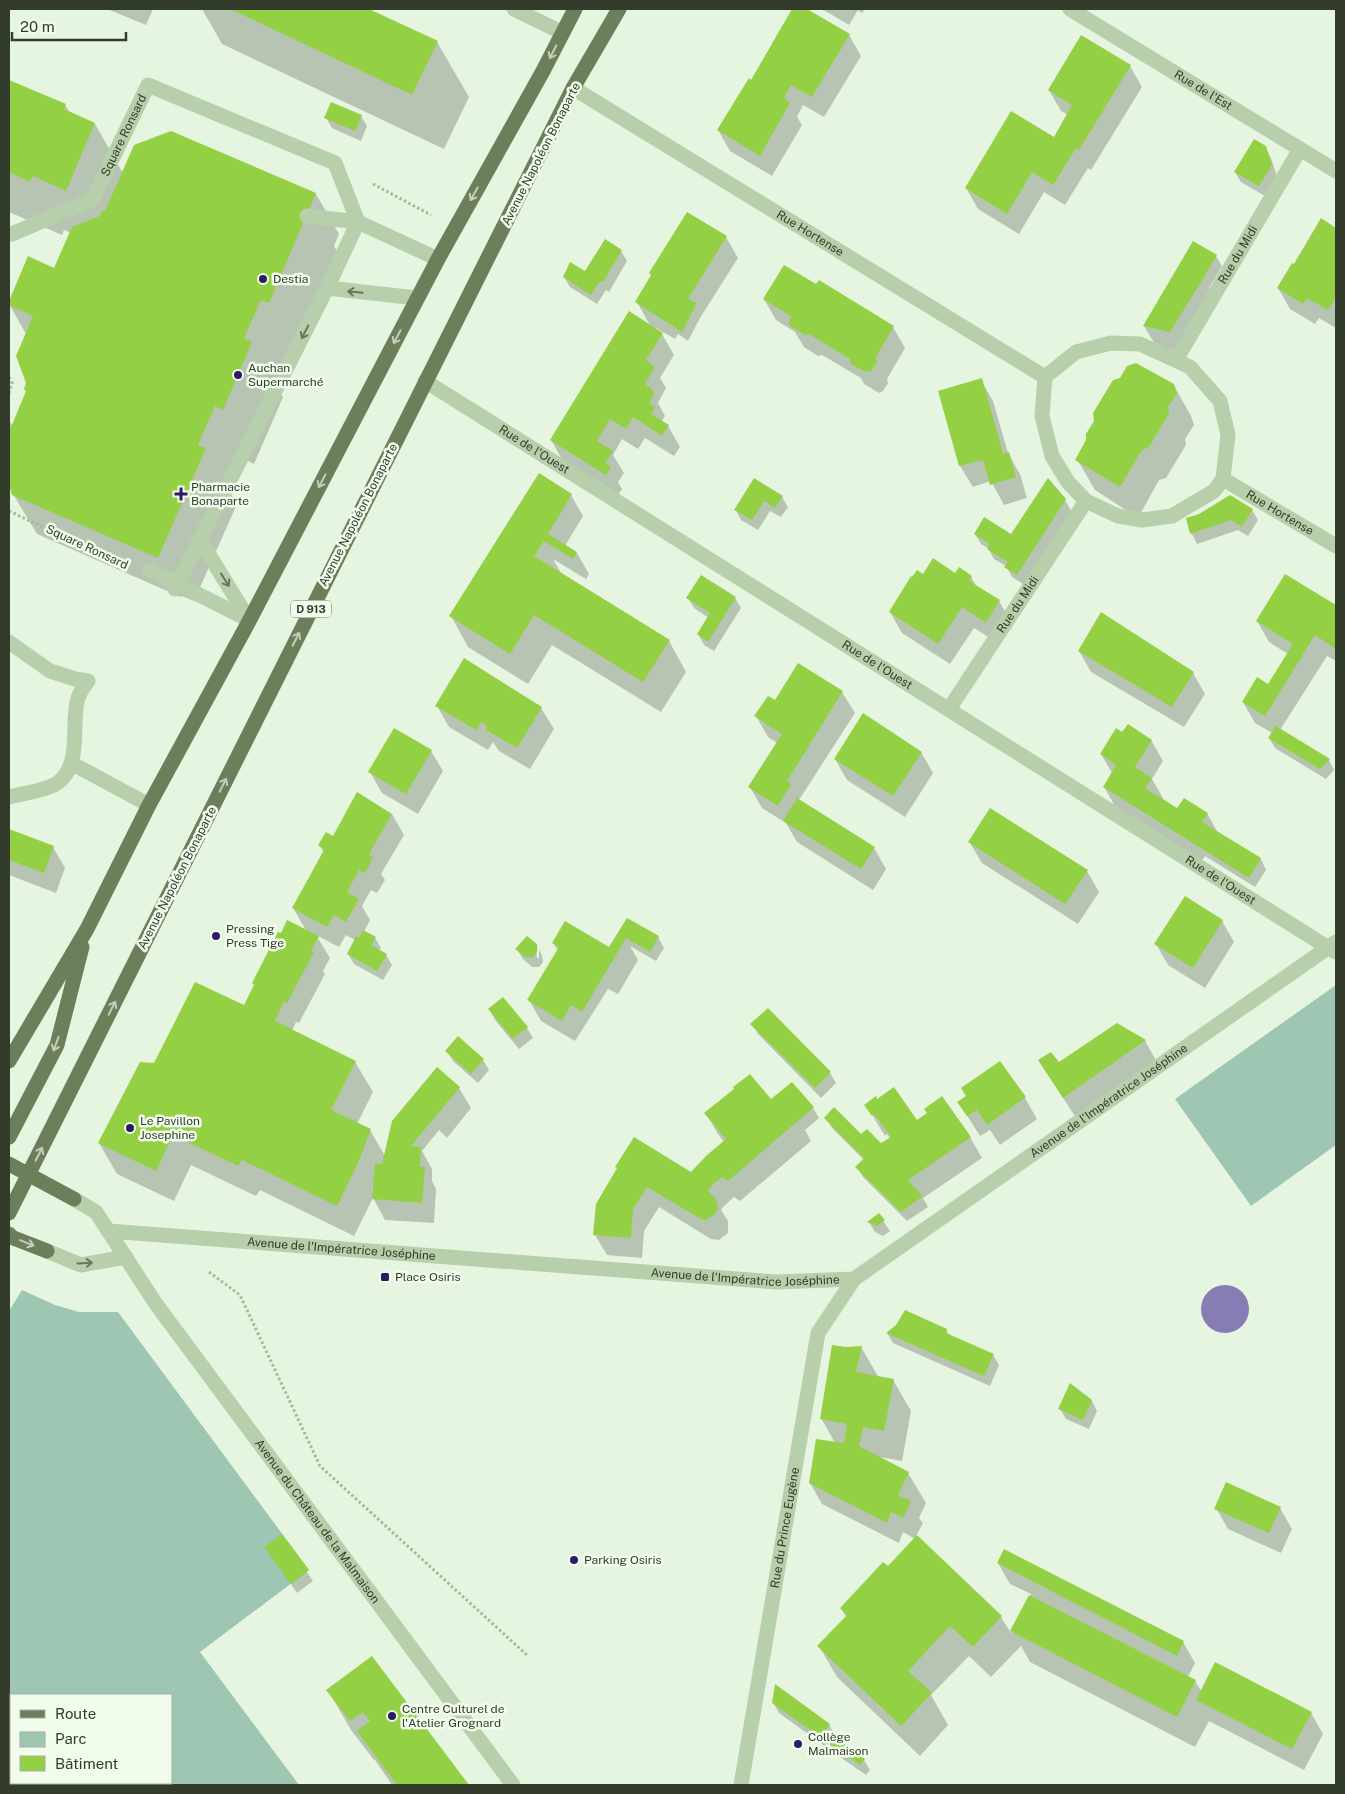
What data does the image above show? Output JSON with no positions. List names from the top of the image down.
{
  "streets": {
    "main road": ["Avenue Napoléon Bonaparte", "D 913"],
    "street": [
      "Rue de l'Est",
      "Square Ronsard",
      "Rue Hortense",
      "Rue du Midi",
      "Rue de l'Ouest",
      "Avenue de l'Impératrice Joséphine",
      "Avenue du Château de la Malmaison",
      "Rue du Prince Eugène"
    ]
  },
  "crossings": [
    ["Rue de l'Est", "Rue du Midi"],
    ["Avenue Napoléon Bonaparte", "Rue Hortense"],
    ["Avenue Napoléon Bonaparte", "Rue de l'Ouest"],
    ["Rue du Midi", "Rue de l'Ouest"],
    ["Rue de l'Ouest", "Avenue de l'Impératrice Joséphine"],
    ["Avenue de l'Impératrice Joséphine", "Avenue du Château de la Malmaison"],
    ["Avenue de l'Impératrice Joséphine", "Rue du Prince Eugène"]
  ],
  "places": {
    "other": [
      "Destia",
      "Auchan Supermarché",
      "Pressing Press Tige",
      "Le Pavillon Josephine",
      "Parking Osiris",
      "Centre Culturel de l'Atelier Grognard",
      "Collège Malmaison"
    ],
    "health": ["Pharmacie Bonaparte"],
    "transit": ["Place Osiris"]
  },
  "legend": ["Route", "Parc", "Bâtiment"],
  "scale_bar": "20 m"
}
